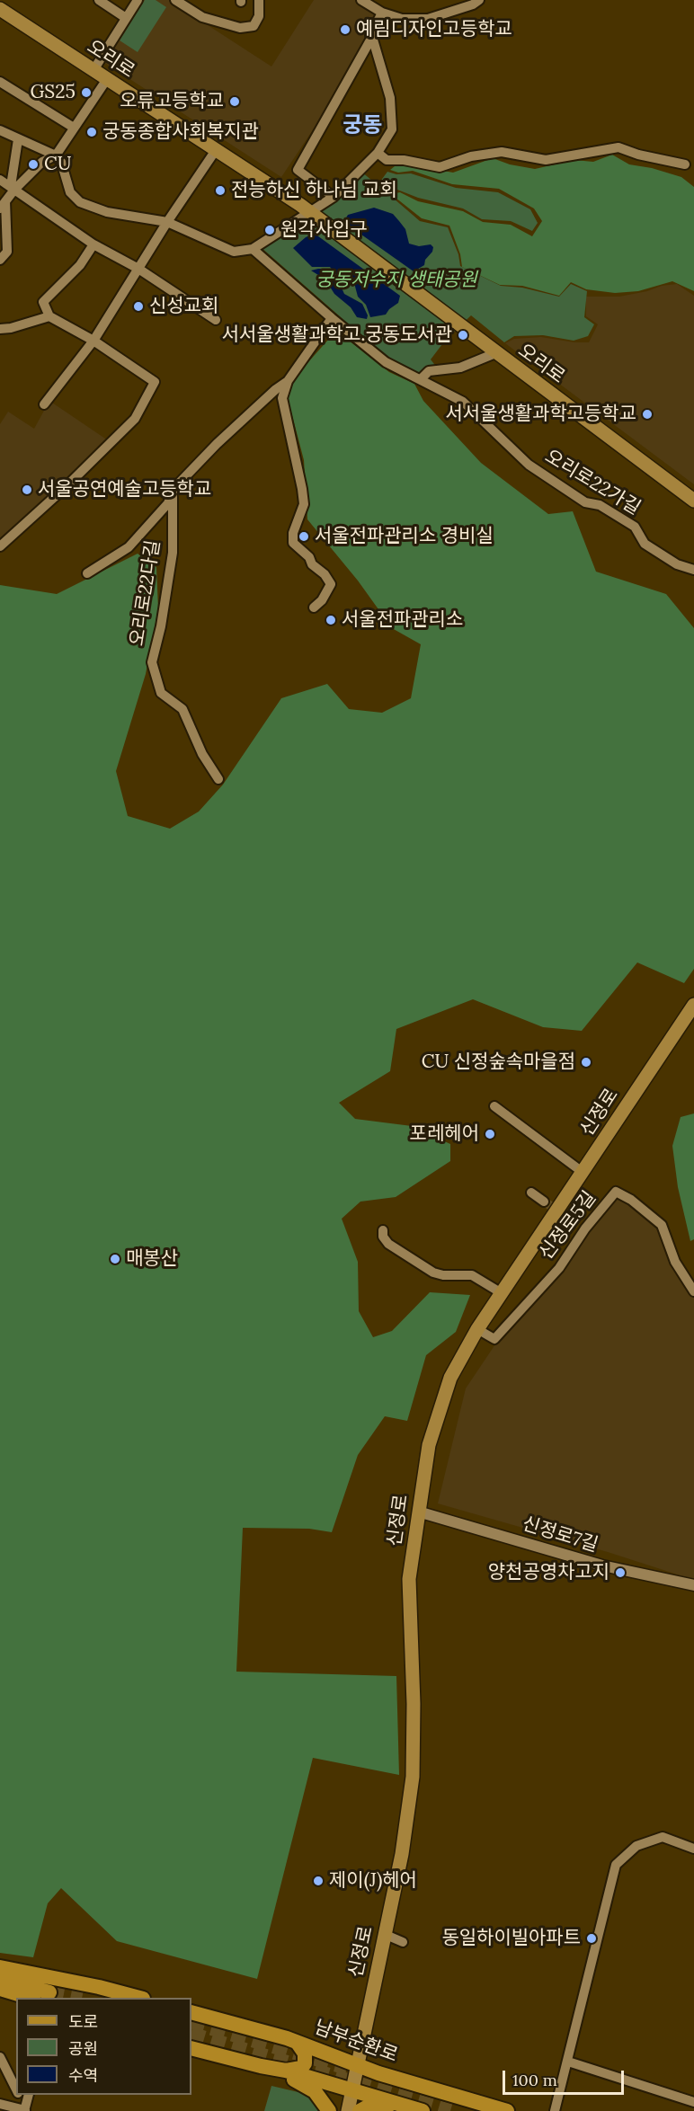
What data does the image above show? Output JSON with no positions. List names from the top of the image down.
{
  "streets": {
    "main road": ["오리로", "신정로", "남부순환로"],
    "street": [
      "오리로22가길",
      "오리로22다길",
      "신정로5길",
      "신정로7길"
    ]
  },
  "crossings": [
    ["오리로", "오리로22가길"],
    ["오리로22가길", "오리로22다길"],
    ["신정로", "신정로5길"],
    ["신정로", "신정로7길"],
    ["신정로", "남부순환로"]
  ],
  "districts": ["궁동"],
  "parks": ["궁동저수지 생태공원"],
  "places": [
    "예림디자인고등학교",
    "GS25",
    "오류고등학교",
    "궁동종합사회복지관",
    "CU",
    "전능하신 하나님 교회",
    "원각사입구",
    "신성교회",
    "서서울생활과학고.궁동도서관",
    "서서울생활과학고등학교",
    "서울공연예술고등학교",
    "서울전파관리소 경비실",
    "서울전파관리소",
    "CU 신정숲속마을점",
    "포레헤어",
    "매봉산",
    "양천공영차고지",
    "제이(J)헤어",
    "동일하이빌아파트"
  ],
  "legend": ["도로", "공원", "수역"],
  "scale_bar": "100 m"
}
